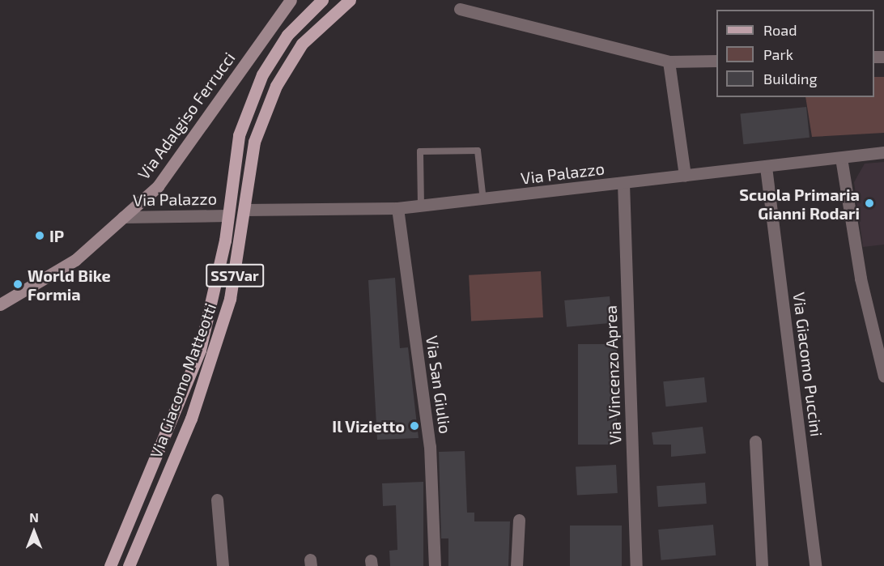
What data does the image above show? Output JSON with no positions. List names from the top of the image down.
{
  "streets": {
    "main road": ["SS7Var", "Via Giacomo Matteotti"],
    "street": [
      "Via Adalgiso Ferrucci",
      "Via Palazzo",
      "Via Giacomo Puccini",
      "Via Vincenzo Aprea",
      "Via San Giulio"
    ]
  },
  "crossings": [
    ["Via Adalgiso Ferrucci", "Via Palazzo"],
    ["Via Palazzo", "Via Giacomo Puccini"],
    ["Via Palazzo", "Via Vincenzo Aprea"],
    ["Via Palazzo", "Via Giacomo Matteotti"],
    ["Via Palazzo", "Via San Giulio"]
  ],
  "places": [
    "Scuola Primaria Gianni Rodari",
    "IP",
    "World Bike Formia",
    "Il Vizietto"
  ],
  "legend": ["Road", "Park", "Building"],
  "north": "top"
}
